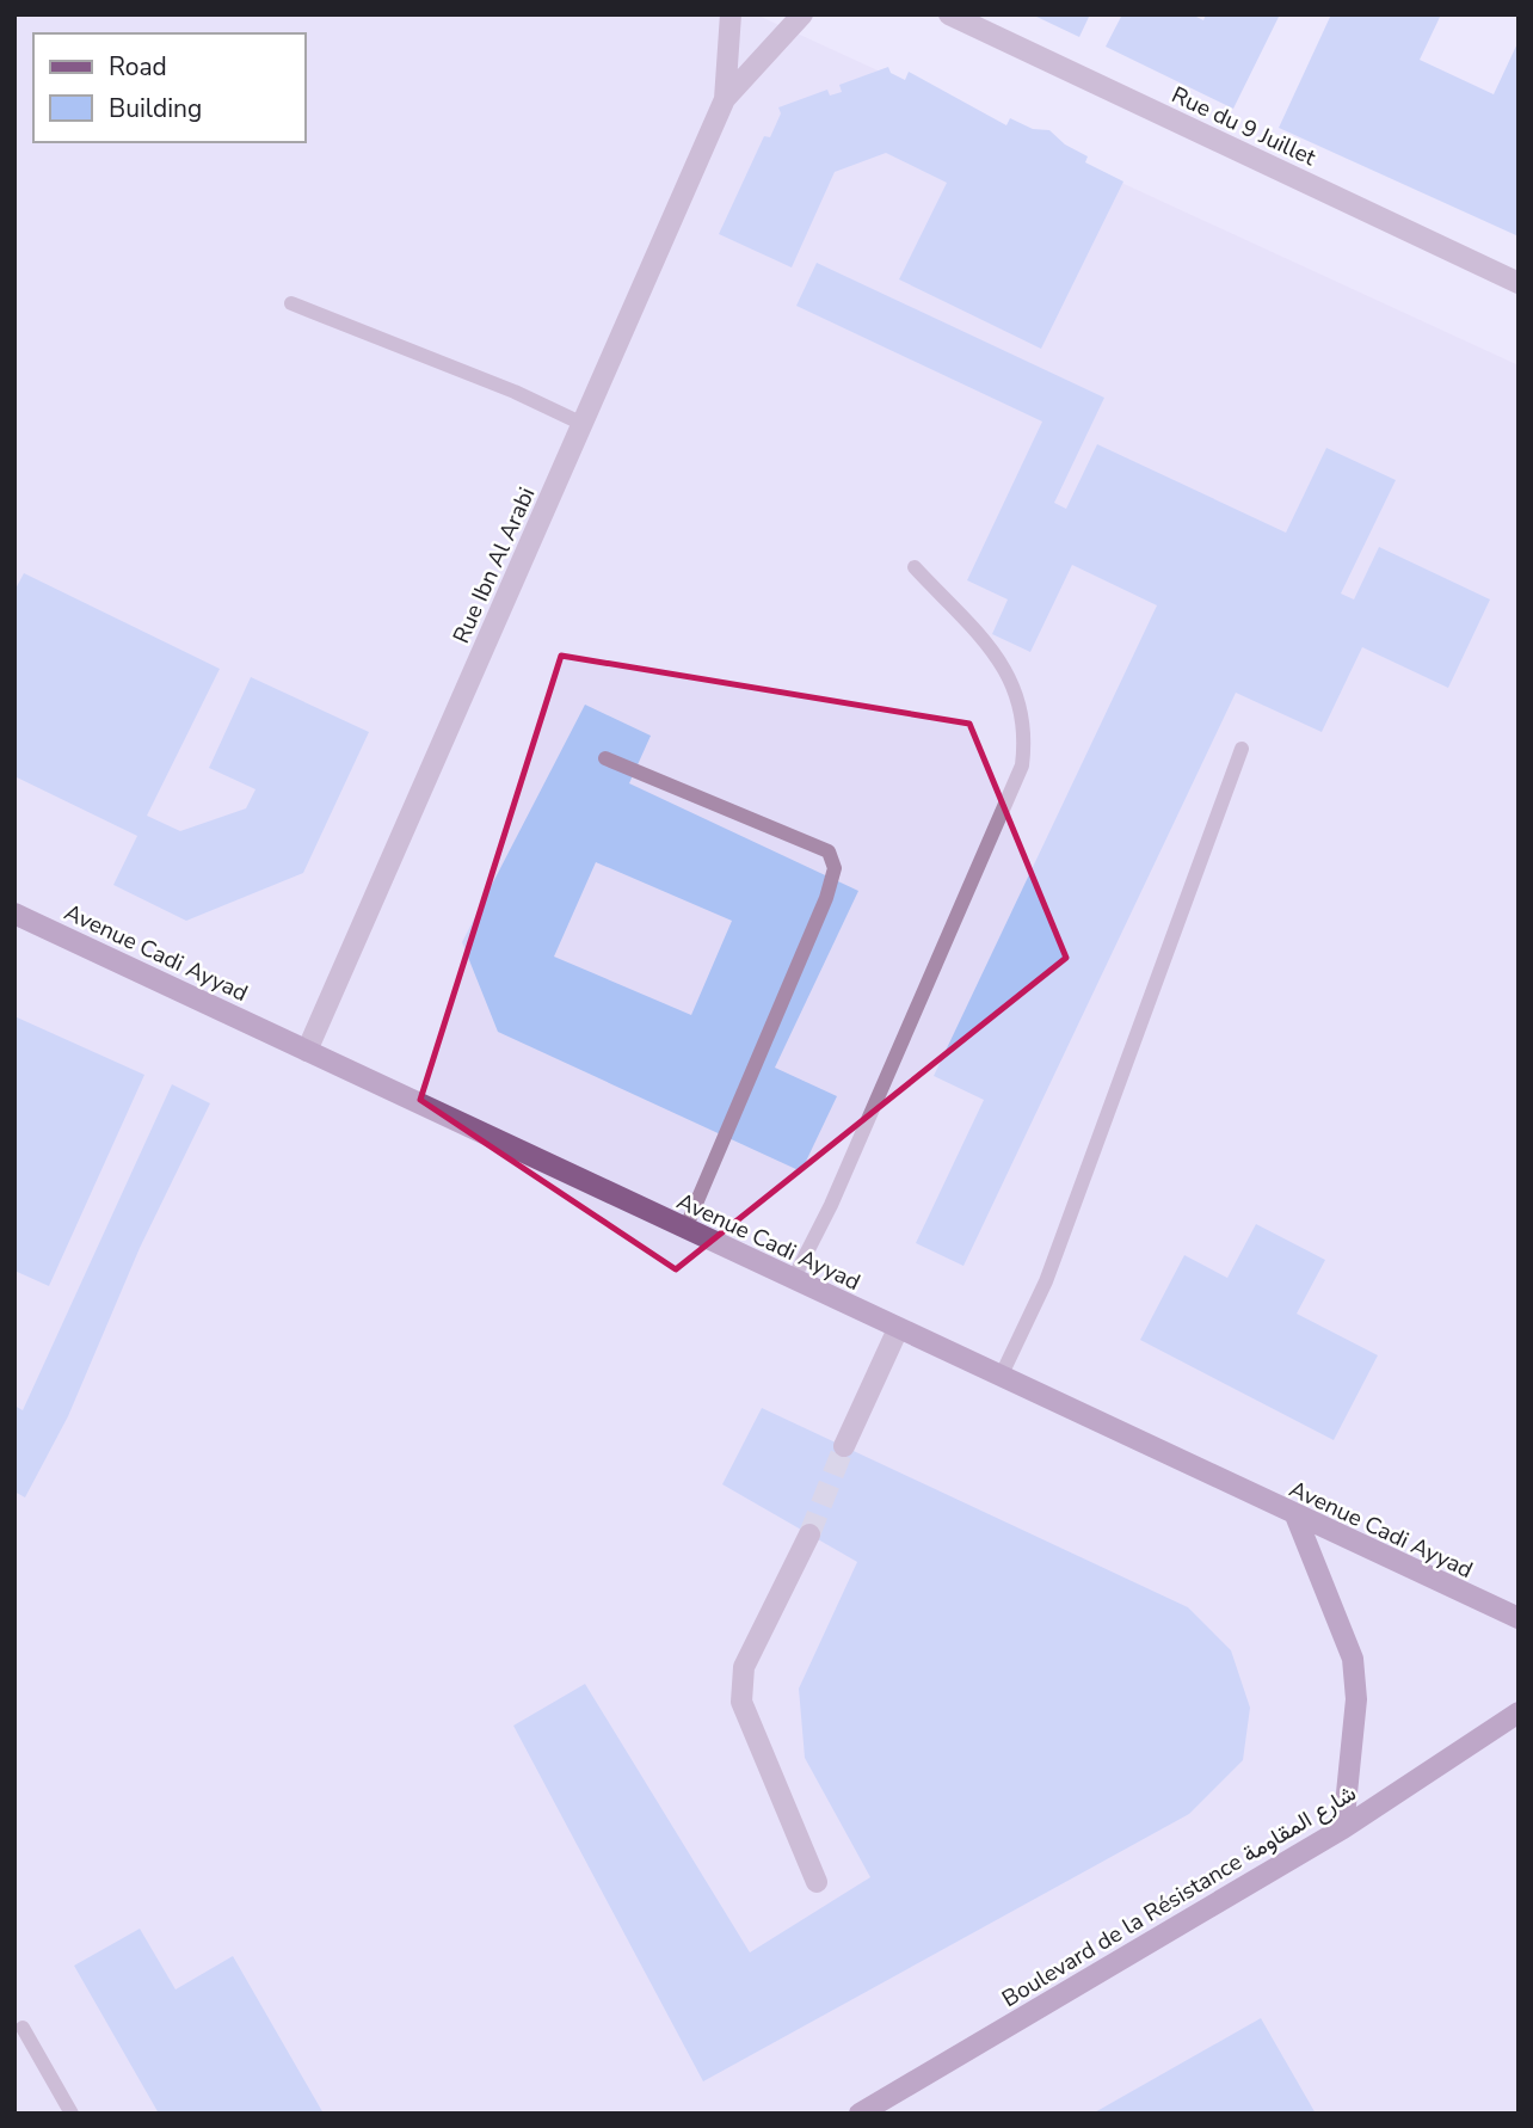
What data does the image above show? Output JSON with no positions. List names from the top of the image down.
{
  "streets": {
    "main road": ["Avenue Cadi Ayyad", "Boulevard de la Résistance شارع المقاومة"],
    "street": ["Rue du 9 Juillet", "Rue Ibn Al Arabi"]
  },
  "crossings": [
    ["Rue Ibn Al Arabi", "Avenue Cadi Ayyad"]
  ],
  "legend": ["Road", "Building"]
}
